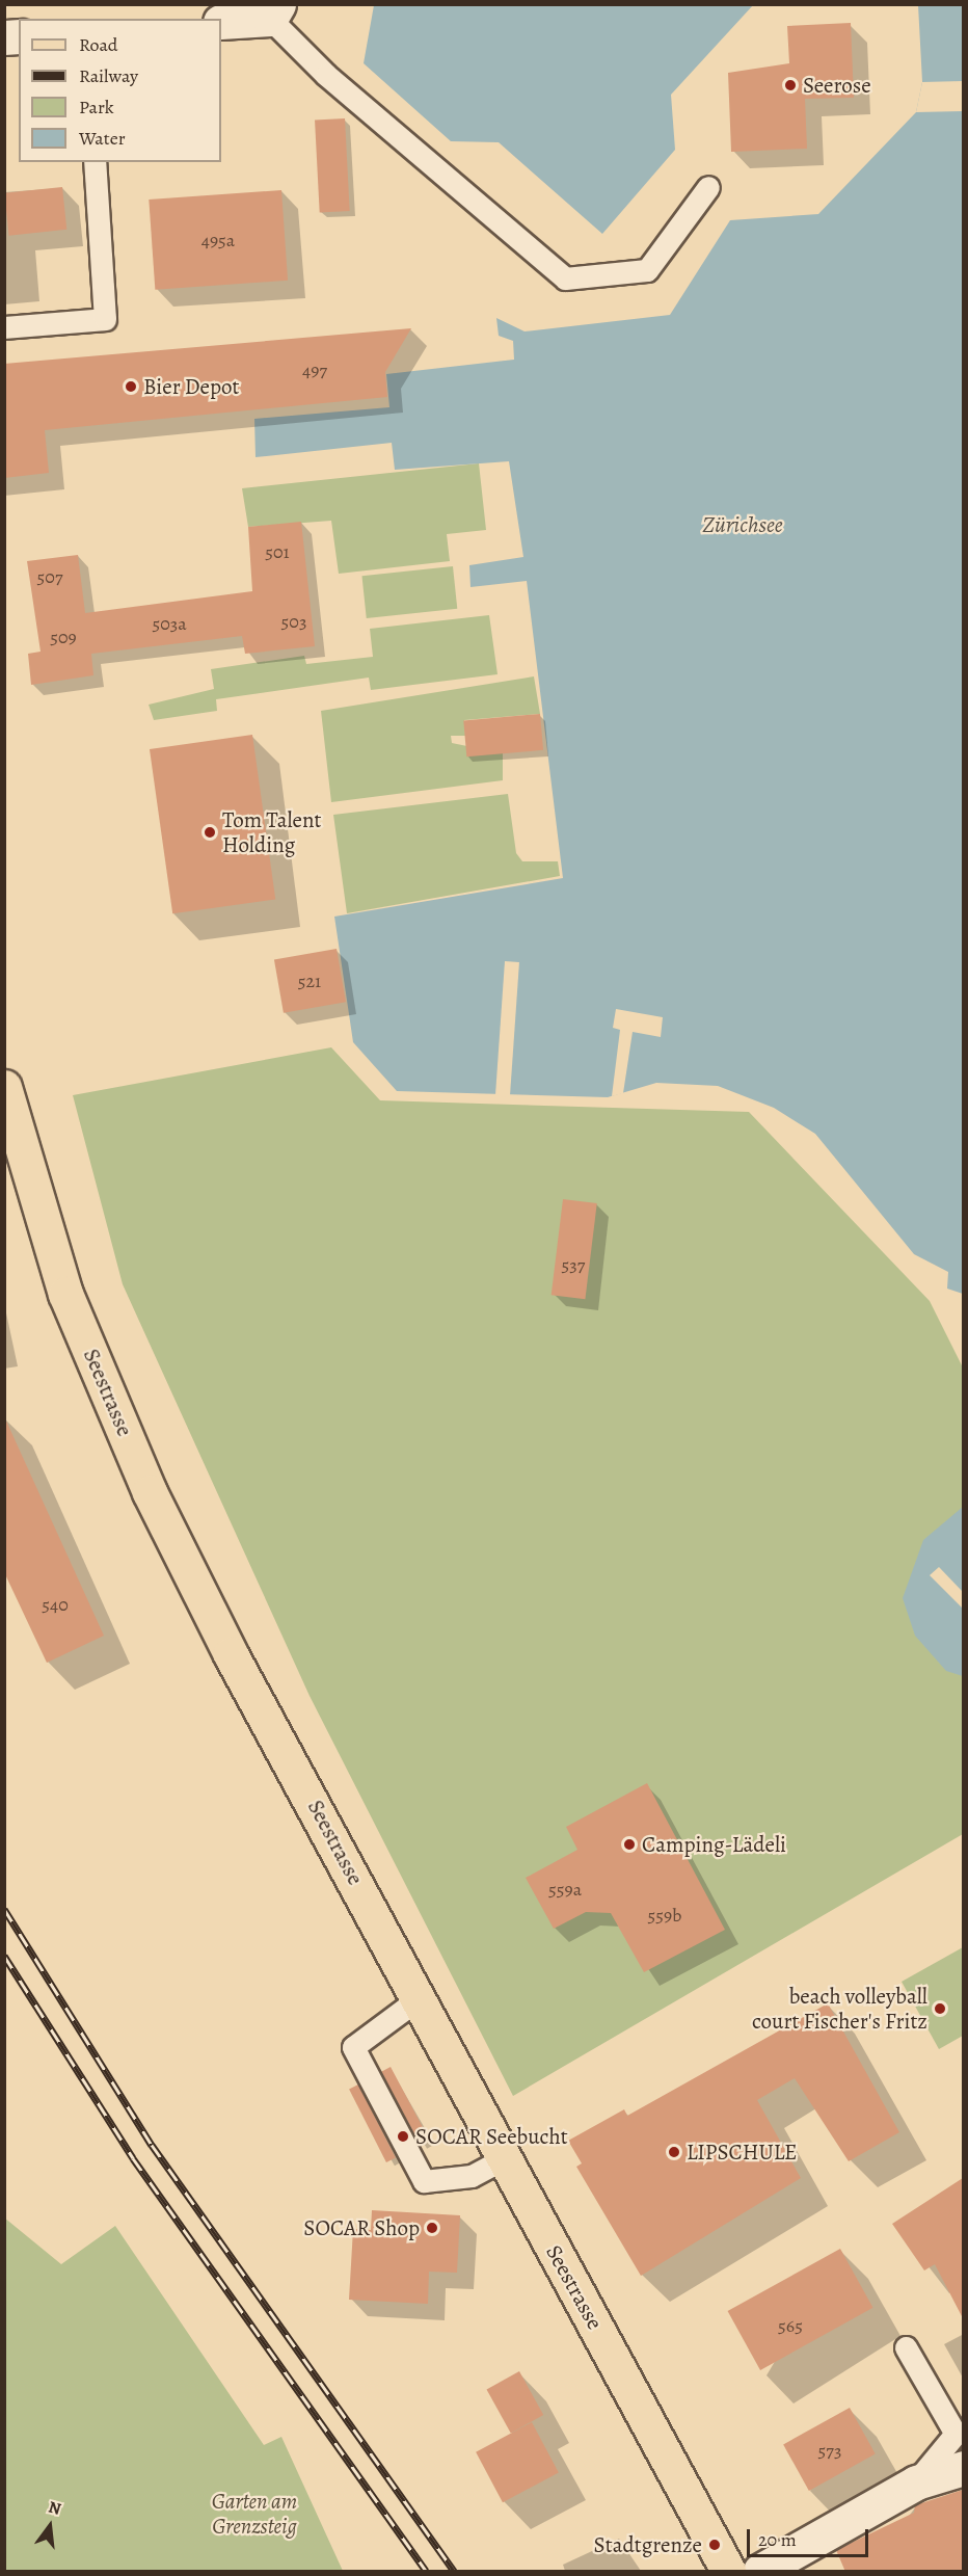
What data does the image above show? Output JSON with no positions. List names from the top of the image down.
{
  "streets": {
    "main road": ["Seestrasse"]
  },
  "water": ["Zürichsee"],
  "parks": ["Garten am Grenzsteig"],
  "places": [
    "Seerose",
    "Bier Depot",
    "Tom Talent Holding",
    "Camping-Lädeli",
    "beach volleyball court Fischer's Fritz",
    "SOCAR Seebucht",
    "LIPSCHULE",
    "SOCAR Shop",
    "Stadtgrenze"
  ],
  "house_numbers": [
    "495a",
    "497",
    "501",
    "507",
    "503",
    "503a",
    "509",
    "521",
    "537",
    "540",
    "559a",
    "559b",
    "565",
    "573"
  ],
  "legend": [
    "Road",
    "Railway",
    "Park",
    "Water"
  ],
  "scale_bar": "20 m",
  "north": "top"
}
